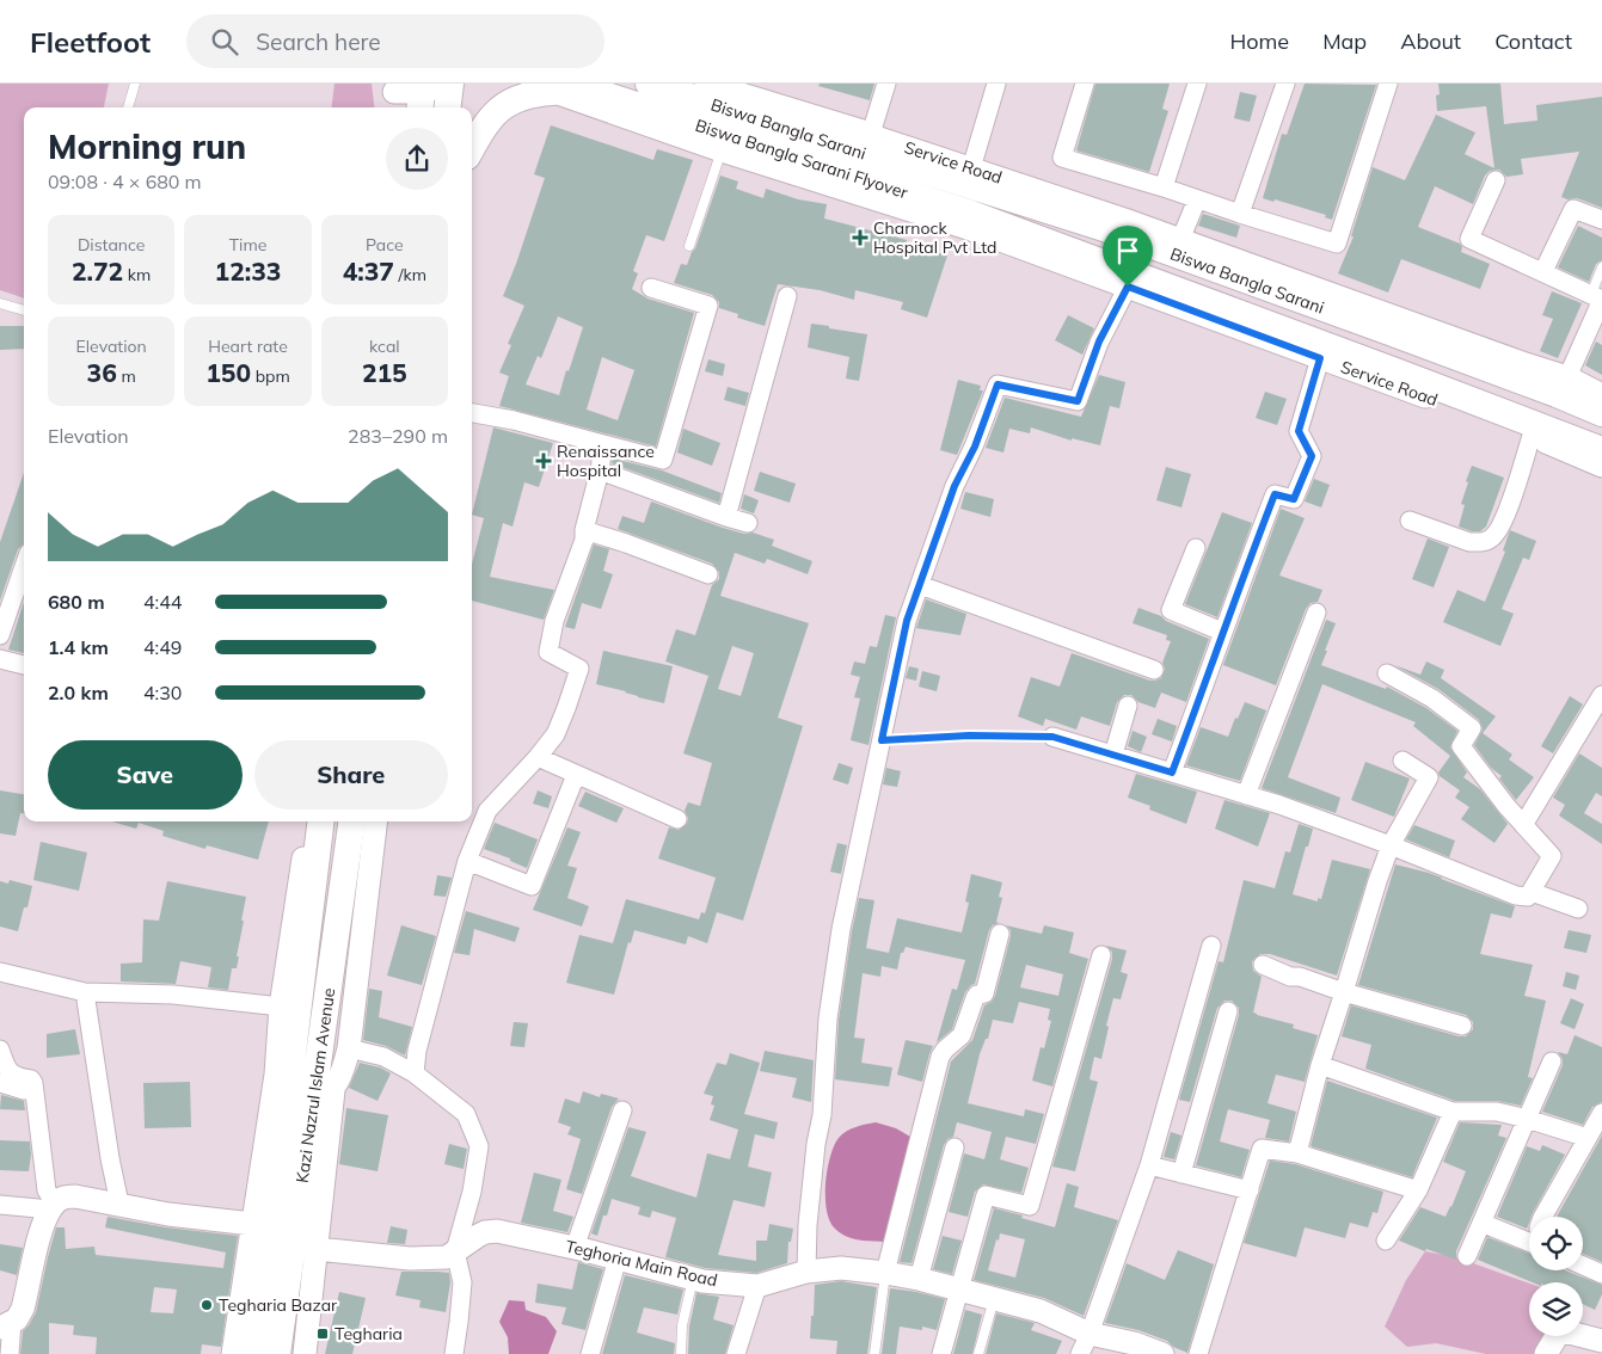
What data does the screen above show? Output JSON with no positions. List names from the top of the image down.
{
  "streets": {
    "main road": ["Biswa Bangla Sarani", "Biswa Bangla Sarani Flyover", "Kazi Nazrul Islam Avenue"],
    "street": ["Service Road", "Teghoria Main Road"]
  },
  "crossings": [
    ["Biswa Bangla Sarani", "Biswa Bangla Sarani Flyover"],
    ["Biswa Bangla Sarani", "Service Road"],
    ["Biswa Bangla Sarani Flyover", "Service Road"],
    ["Kazi Nazrul Islam Avenue", "Teghoria Main Road"]
  ],
  "places": {
    "health": ["Charnock Hospital Pvt Ltd", "Renaissance Hospital"],
    "other": ["Tegharia Bazar"],
    "transit": ["Tegharia"]
  },
  "page": {
    "header": "Fleetfoot",
    "search": "Search here",
    "nav": [
      "Home",
      "Map",
      "About",
      "Contact"
    ],
    "heading": ["Morning run", "09:08 · 4 × 680 m"],
    "stats": [
      ["Distance", "2.72 km"],
      ["Time", "12:33"],
      ["Pace", "4:37 /km"],
      ["Elevation", "36 m"],
      ["Heart rate", "150 bpm"],
      ["kcal", "215"]
    ],
    "chart": ["Elevation", "283–290 m"],
    "list": [
      {
        "name": "680 m",
        "note": "4:44"
      },
      {
        "name": "1.4 km",
        "note": "4:49"
      },
      {
        "name": "2.0 km",
        "note": "4:30"
      }
    ],
    "buttons": ["Save", "Share"]
  }
}
